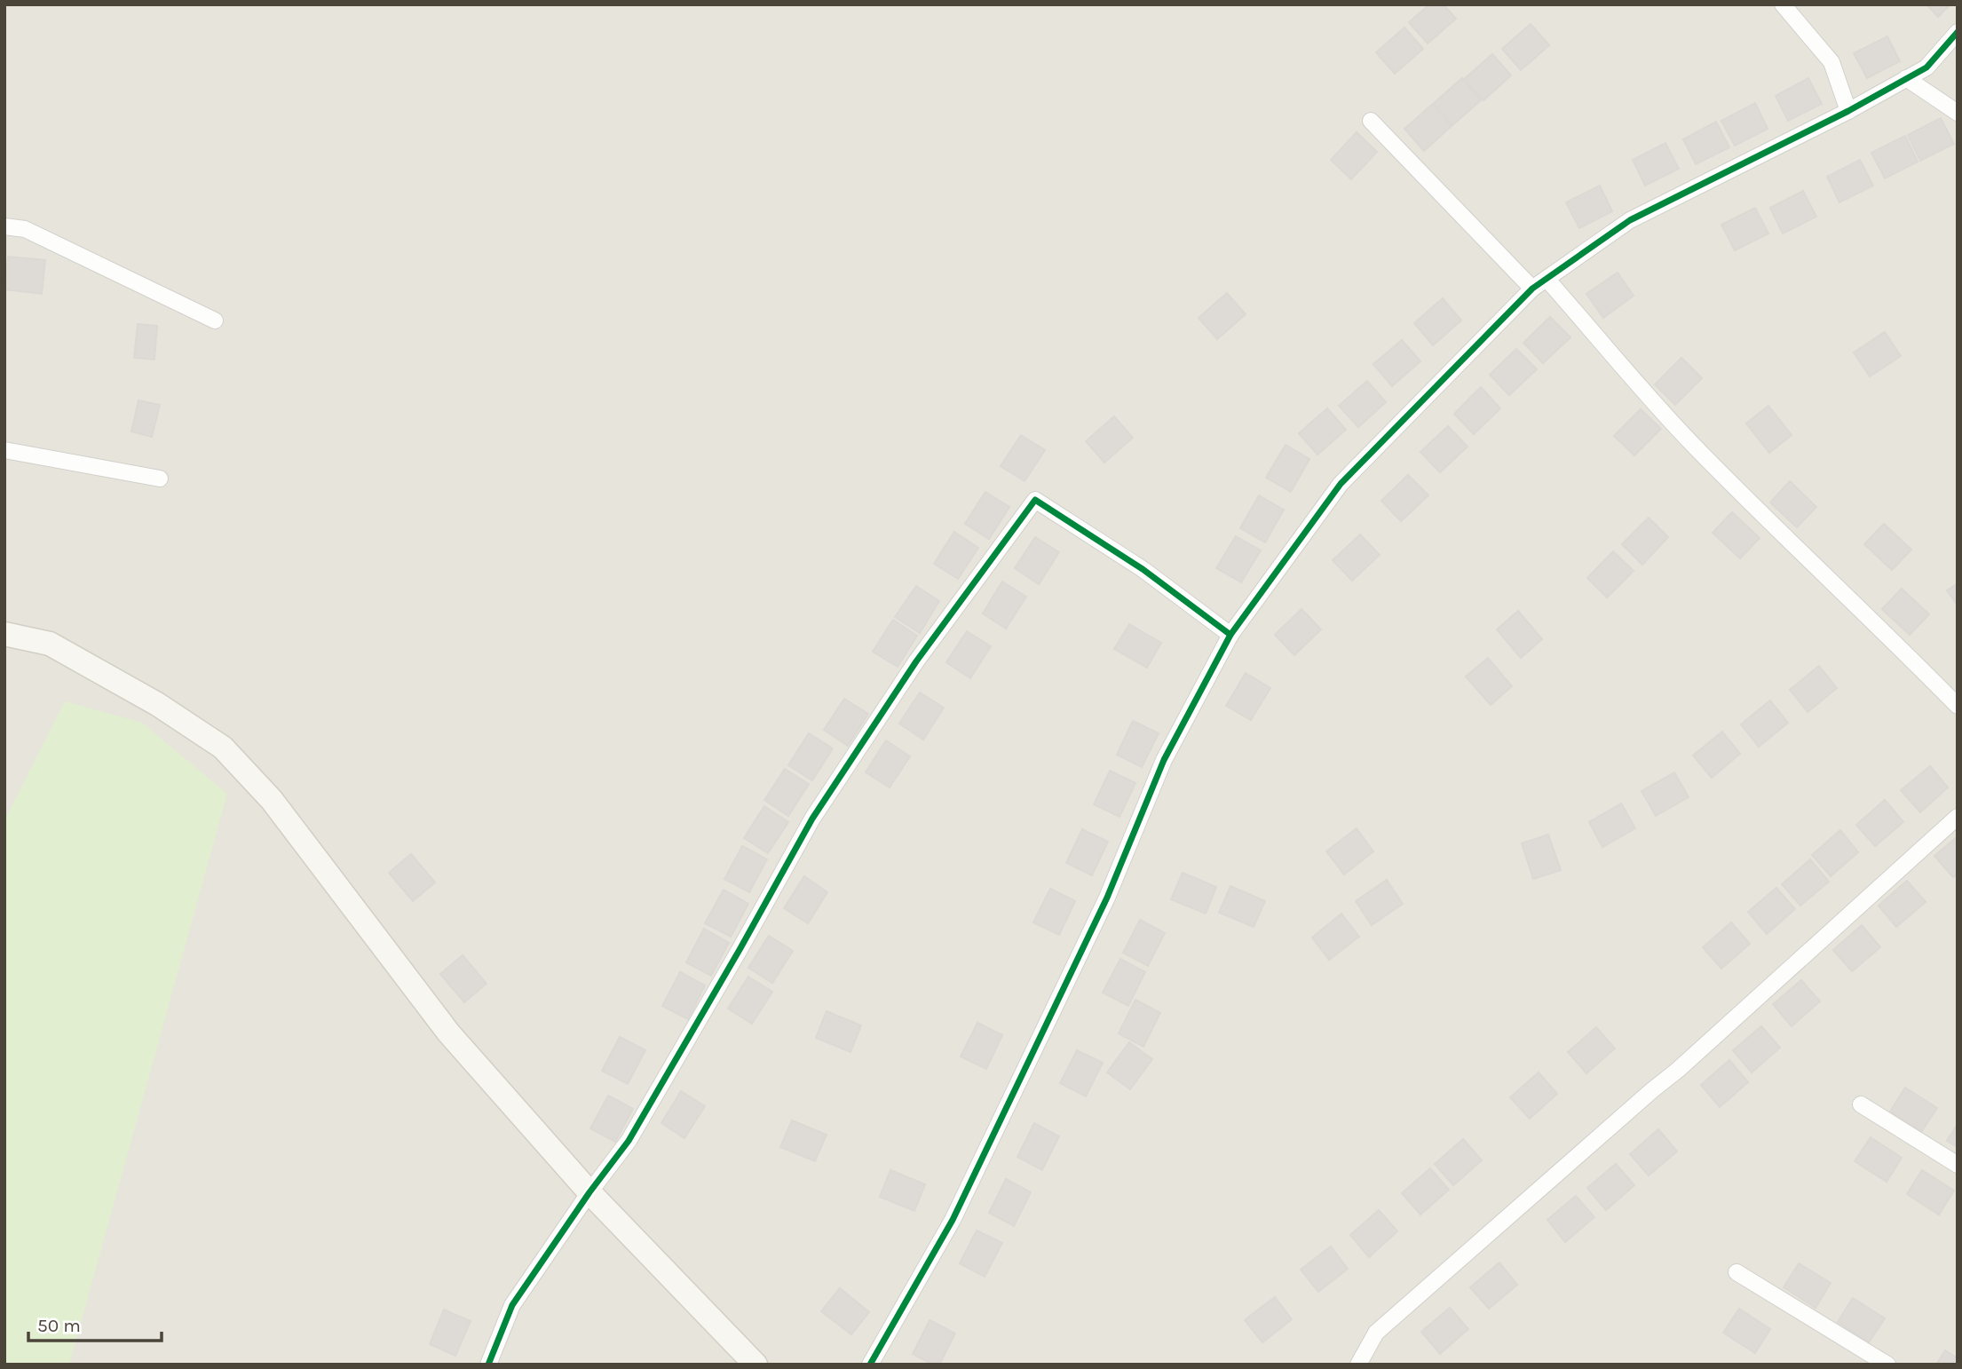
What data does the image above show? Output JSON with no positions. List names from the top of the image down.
{
  "scale_bar": "50 m"
}
